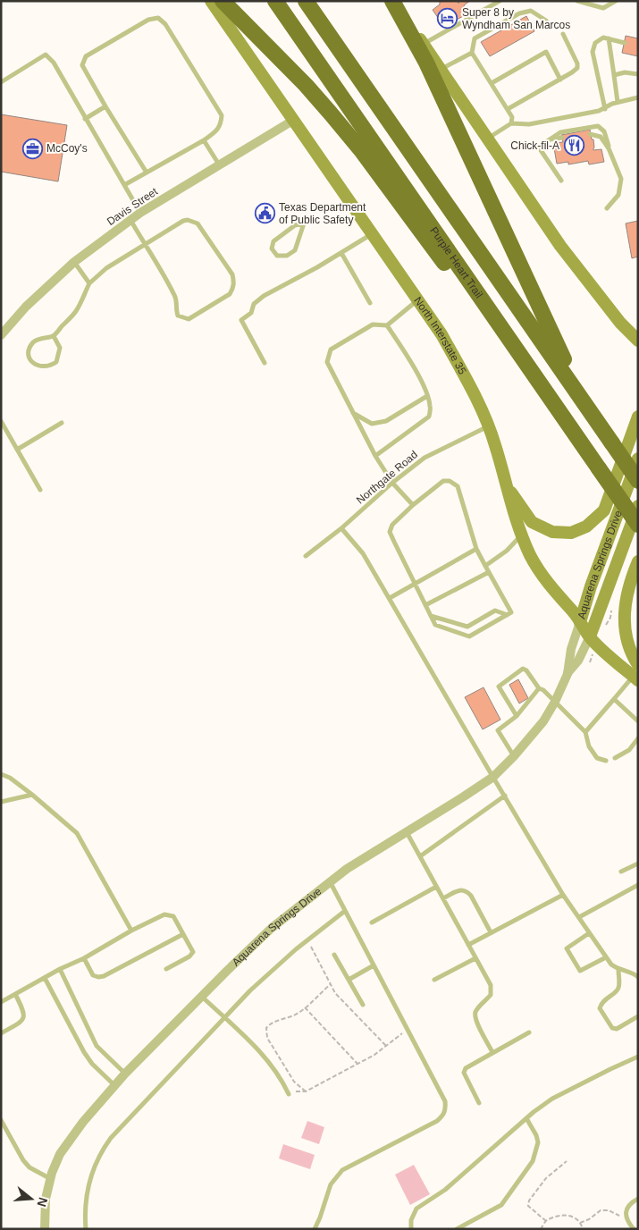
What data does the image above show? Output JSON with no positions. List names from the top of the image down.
{
  "streets": {
    "highway": ["Purple Heart Trail"],
    "main road": ["North Interstate 35", "Aquarena Springs Drive"],
    "street": ["Davis Street"],
    "lane": ["Northgate Road"]
  },
  "crossings": [
    ["Davis Street", "North Interstate 35"],
    ["North Interstate 35", "Northgate Road"],
    ["North Interstate 35", "Aquarena Springs Drive"]
  ],
  "places": {
    "hotel": ["Super 8 by Wyndham San Marcos"],
    "restaurant": ["Chick-fil-A"],
    "office": ["McCoy's"],
    "public building": ["Texas Department of Public Safety"]
  },
  "north": "right"
}
